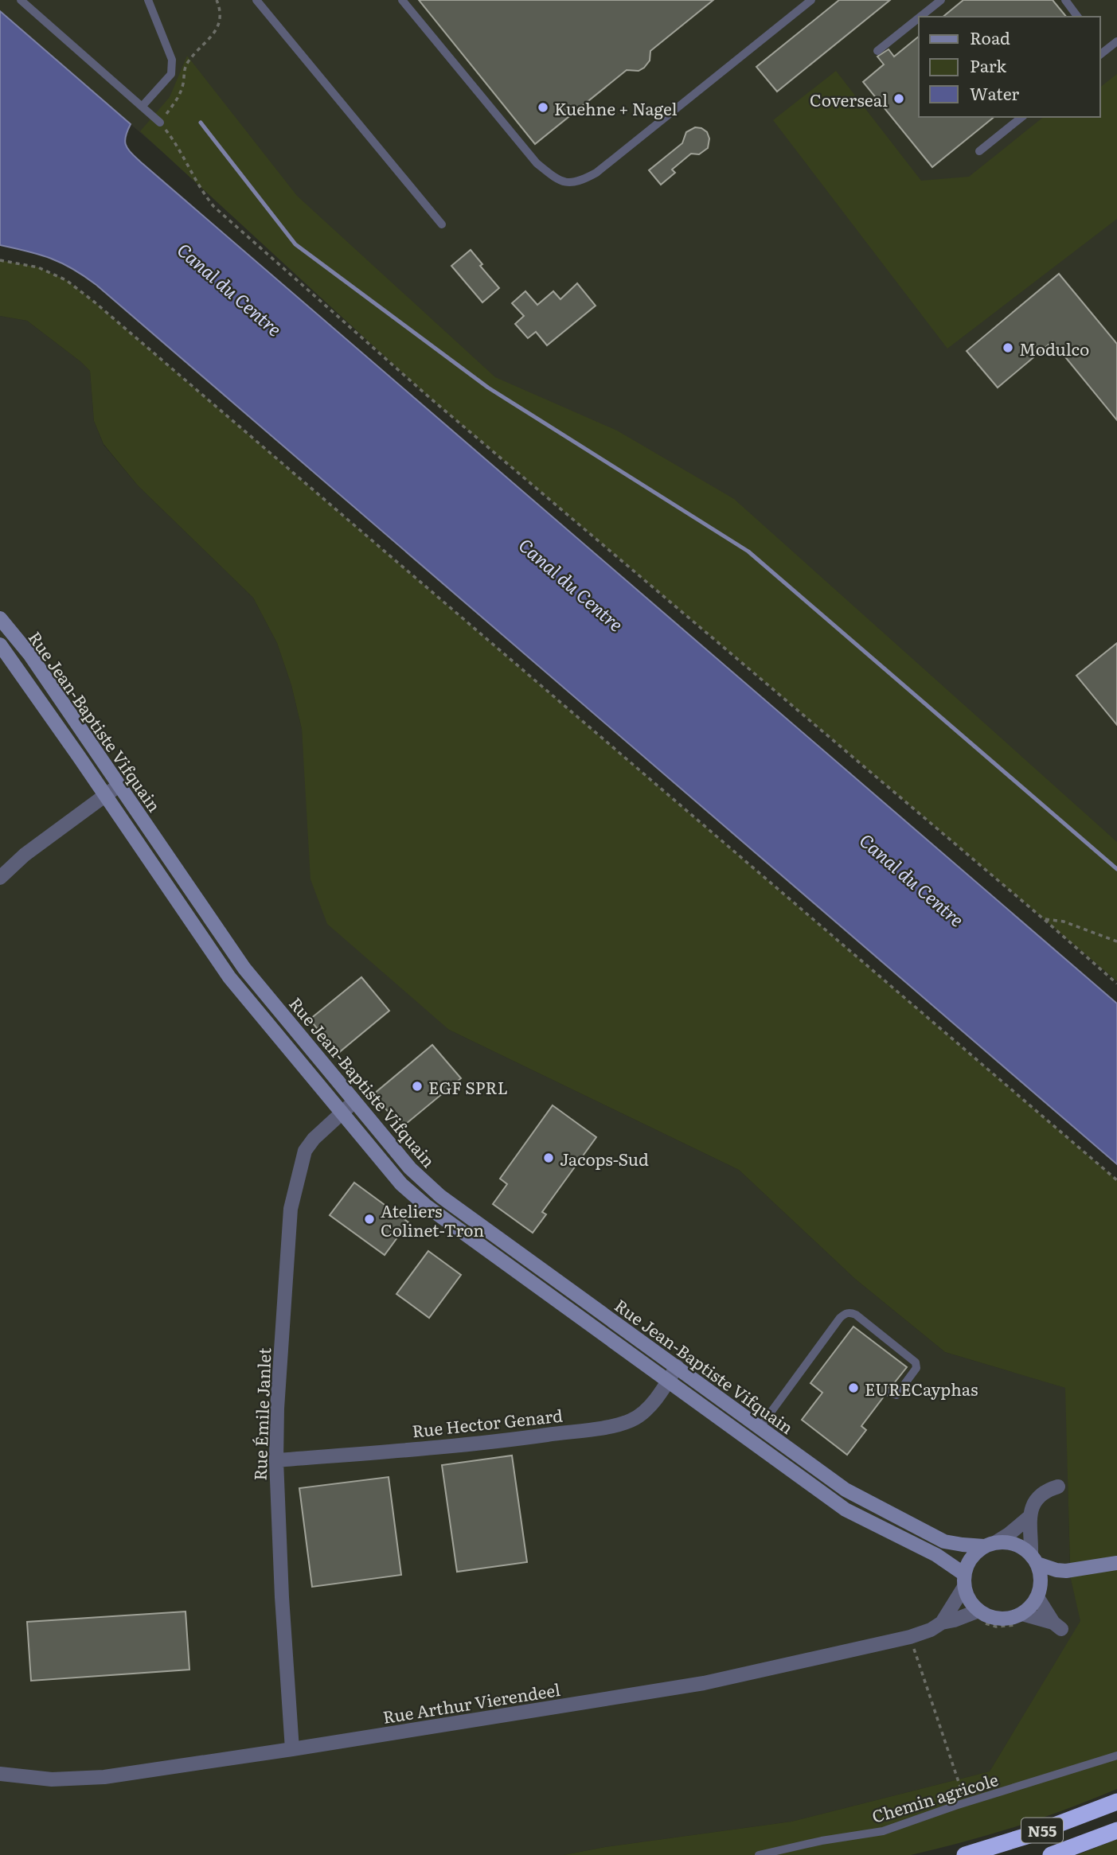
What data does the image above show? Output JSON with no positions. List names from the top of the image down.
{
  "streets": {
    "highway": ["N55"],
    "street": [
      "Rue Jean-Baptiste Vifquain",
      "Rue Émile Janlet",
      "Rue Hector Genard",
      "Rue Arthur Vierendeel"
    ],
    "lane": ["Chemin agricole"]
  },
  "crossings": [
    ["Rue Jean-Baptiste Vifquain", "Rue Émile Janlet"],
    ["Rue Jean-Baptiste Vifquain", "Rue Hector Genard"],
    ["Rue Jean-Baptiste Vifquain", "Rue Arthur Vierendeel"],
    ["Rue Émile Janlet", "Rue Hector Genard"],
    ["Rue Émile Janlet", "Rue Arthur Vierendeel"]
  ],
  "water": ["Canal du Centre"],
  "places": [
    "Coverseal",
    "Kuehne + Nagel",
    "Modulco",
    "EGF SPRL",
    "Jacops-Sud",
    "Ateliers Colinet-Tron",
    "EURECayphas"
  ],
  "legend": ["Road", "Park", "Water"]
}
